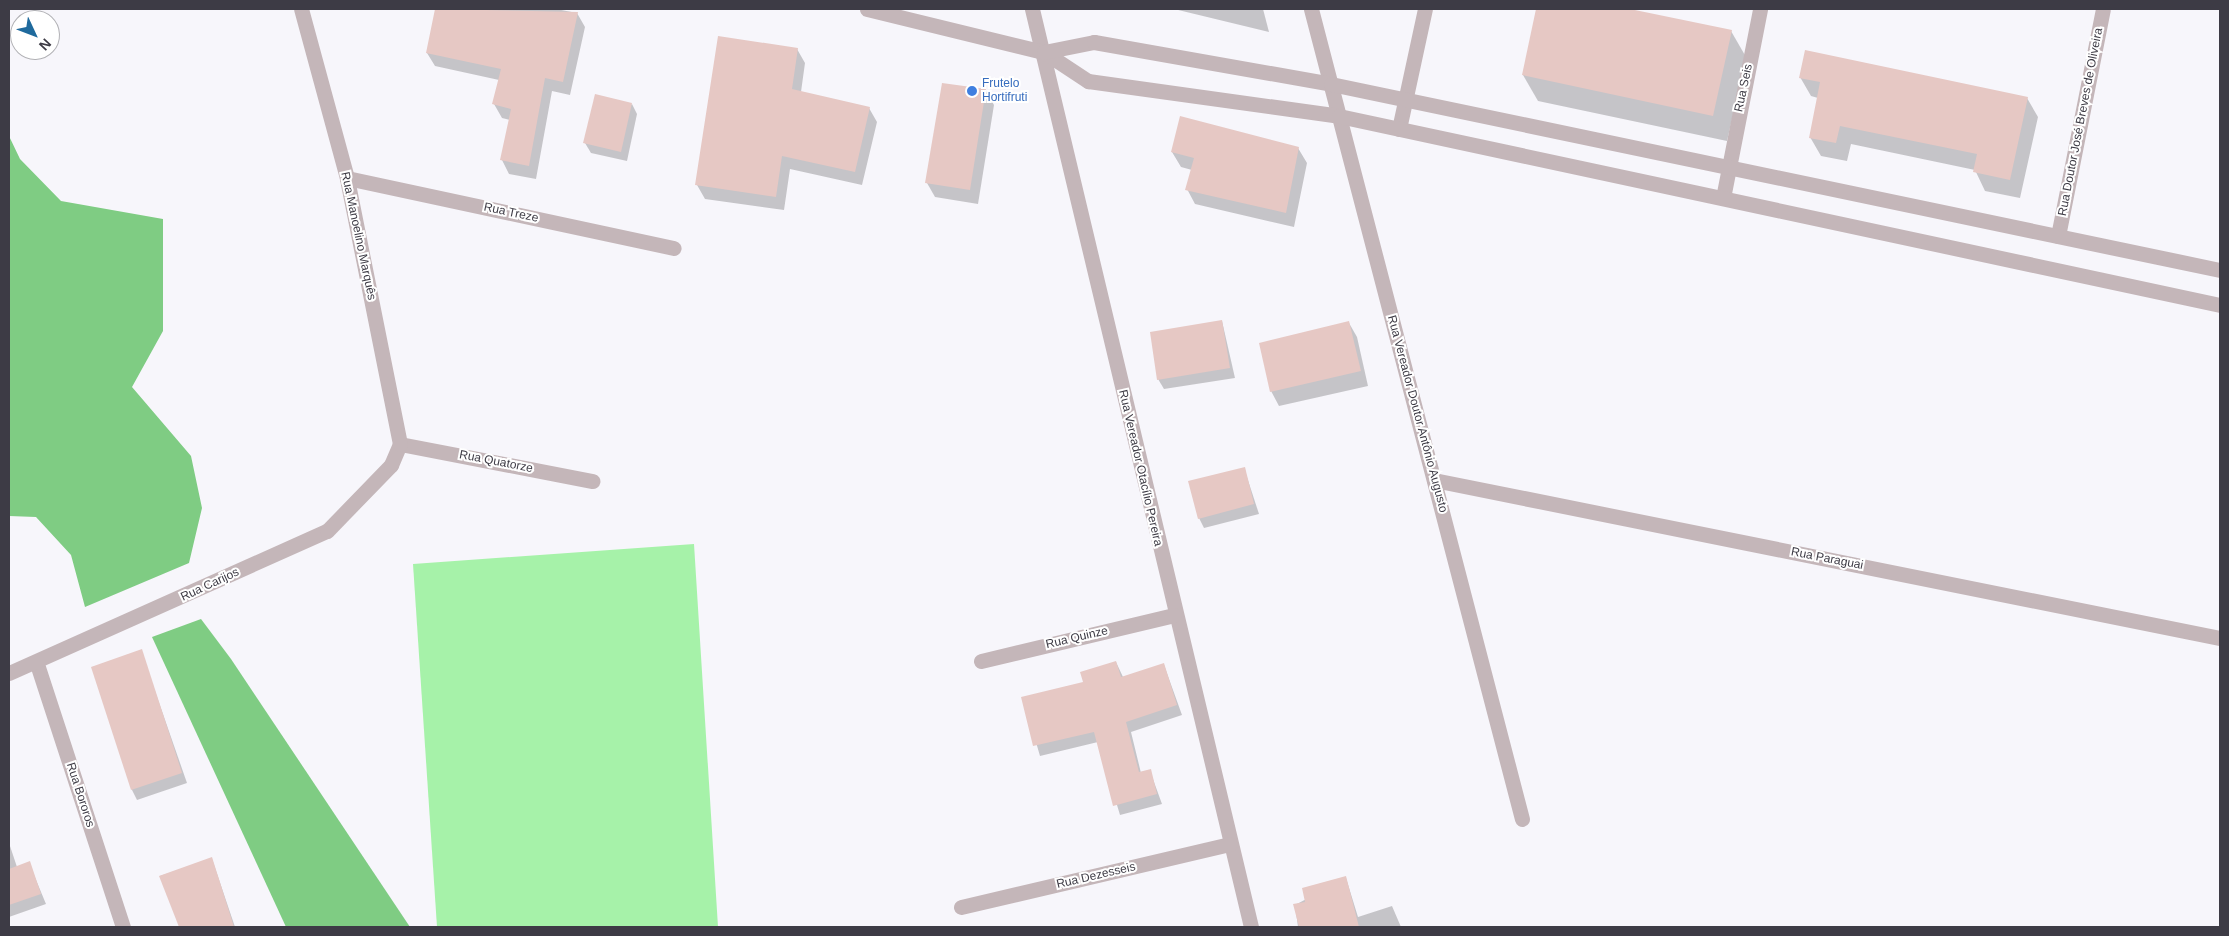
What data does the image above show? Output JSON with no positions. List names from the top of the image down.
{
  "streets": {
    "street": [
      "Rua Seis",
      "Rua Doutor José Breves de Oliveira",
      "Rua Treze",
      "Rua Manoelino Marquês",
      "Rua Vereador Doutor Antônio Augusto",
      "Rua Quatorze",
      "Rua Vereador Otacílio Pereira",
      "Rua Paraguai",
      "Rua Carijos",
      "Rua Quinze",
      "Rua Bororos",
      "Rua Dezesseis"
    ]
  },
  "crossings": [
    ["Rua Treze", "Rua Manoelino Marquês"],
    ["Rua Manoelino Marquês", "Rua Quatorze"],
    ["Rua Manoelino Marquês", "Rua Carijos"],
    ["Rua Vereador Doutor Antônio Augusto", "Rua Paraguai"],
    ["Rua Quatorze", "Rua Carijos"],
    ["Rua Vereador Otacílio Pereira", "Rua Quinze"],
    ["Rua Vereador Otacílio Pereira", "Rua Dezesseis"],
    ["Rua Carijos", "Rua Bororos"]
  ],
  "places": ["Frutelo Hortifruti"],
  "north": "bottom right"
}
